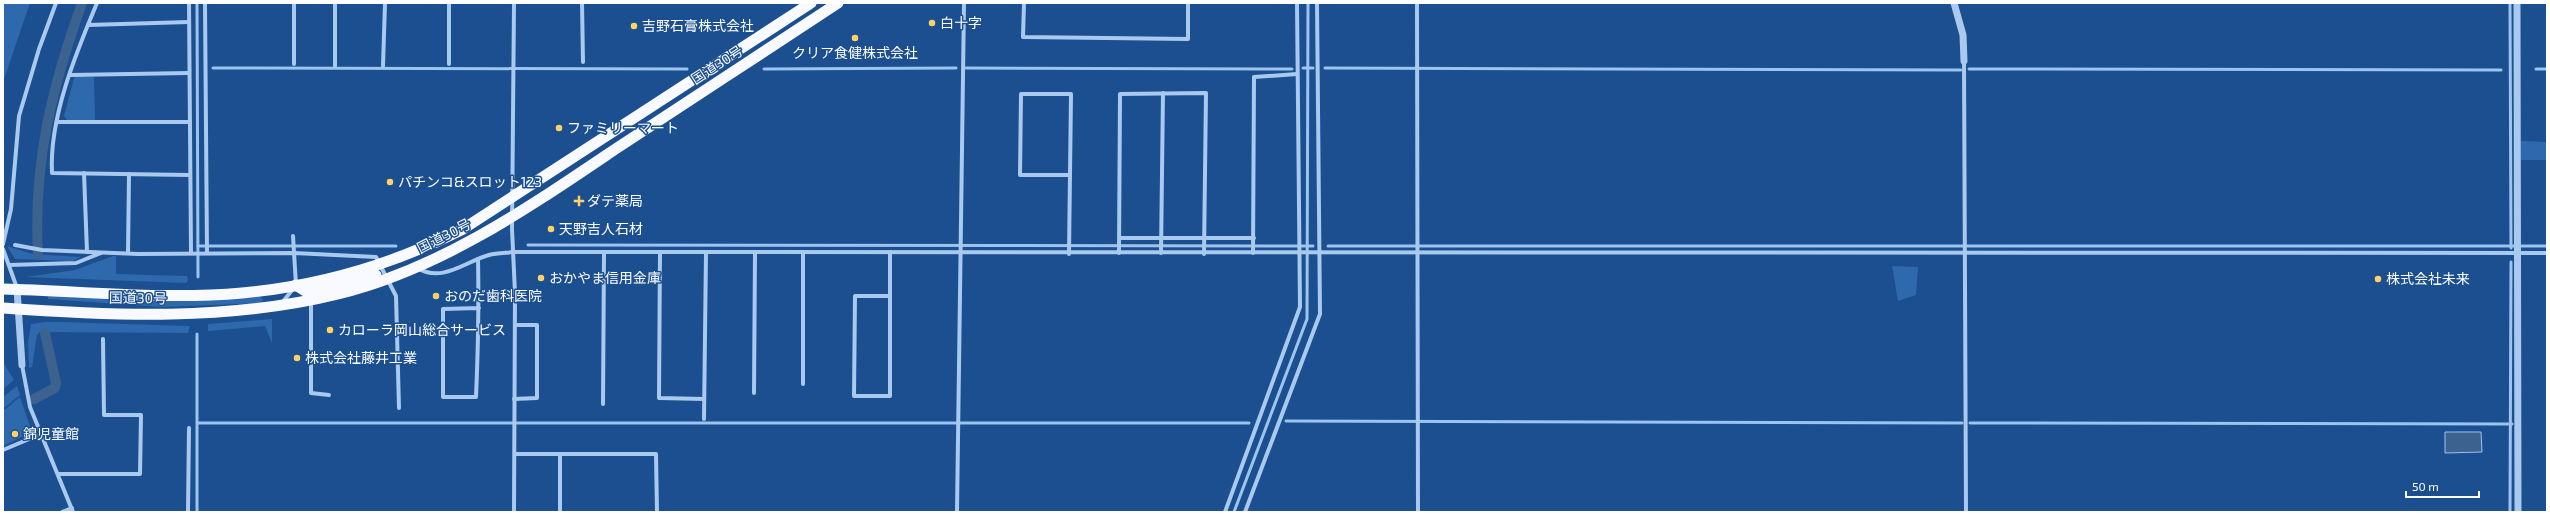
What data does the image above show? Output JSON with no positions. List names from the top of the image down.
{
  "streets": {
    "highway": ["国道30号"]
  },
  "places": {
    "other": [
      "白十字",
      "吉野石膏株式会社",
      "クリア食健株式会社",
      "ファミリーマート",
      "パチンコ&スロット123",
      "天野吉人石材",
      "おかやま信用金庫",
      "株式会社未来",
      "おのだ歯科医院",
      "カローラ岡山総合サービス",
      "株式会社藤井工業",
      "錦児童館"
    ],
    "health": ["ダテ薬局"]
  },
  "scale_bar": "50 m"
}
